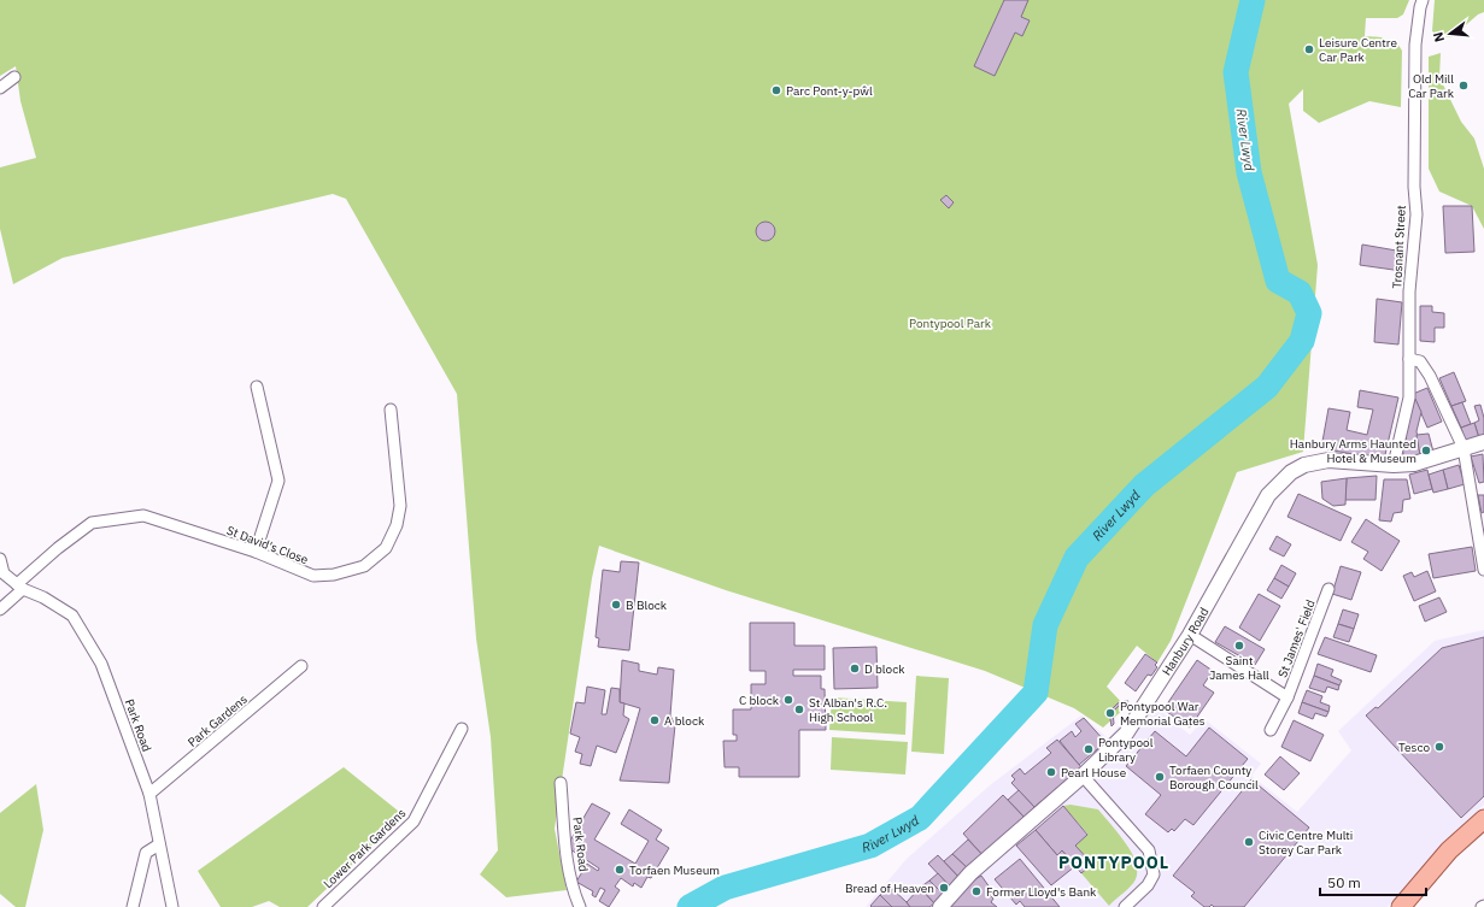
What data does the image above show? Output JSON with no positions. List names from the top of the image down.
{
  "streets": {
    "street": [
      "Trosnant Street",
      "St David's Close",
      "St James' Field",
      "Hanbury Road",
      "Park Gardens",
      "Park Road",
      "Lower Park Gardens"
    ]
  },
  "crossings": [
    ["Trosnant Street", "Hanbury Road"],
    ["St David's Close", "Park Road"],
    ["St James' Field", "Hanbury Road"],
    ["Park Gardens", "Park Road"]
  ],
  "districts": ["PONTYPOOL"],
  "water": ["River Lwyd"],
  "parks": ["Pontypool Park"],
  "places": [
    "Leisure Centre Car Park",
    "Old Mill Car Park",
    "Parc Pont-y-pŵl",
    "Hanbury Arms Haunted Hotel & Museum",
    "B Block",
    "Saint James Hall",
    "D block",
    "C block",
    "St Alban's R.C. High School",
    "Pontypool War Memorial Gates",
    "A block",
    "Tesco",
    "Pontypool Library",
    "Pearl House",
    "Torfaen County Borough Council",
    "Civic Centre Multi Storey Car Park",
    "Torfaen Museum",
    "Bread of Heaven",
    "Former Lloyd's Bank"
  ],
  "scale_bar": "50 m",
  "north": "left"
}
